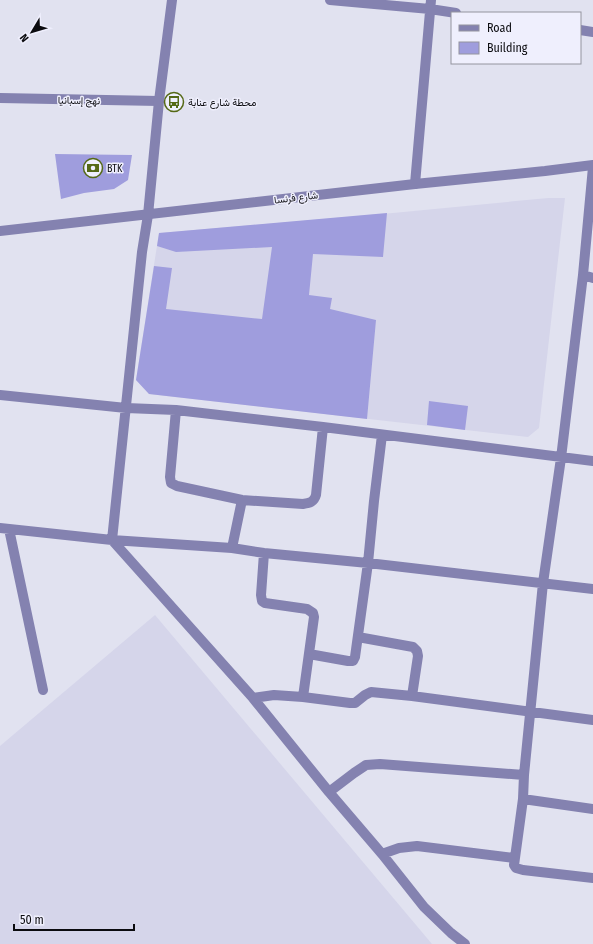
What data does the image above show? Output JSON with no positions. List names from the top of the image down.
{
  "streets": {
    "street": ["نهج إسبانيا", "شارع فرنسا"]
  },
  "places": {
    "bus stop": ["محطة شارع عنابة"],
    "bank": ["BTK"]
  },
  "legend": ["Road", "Building"],
  "scale_bar": "50 m",
  "north": "bottom left"
}
